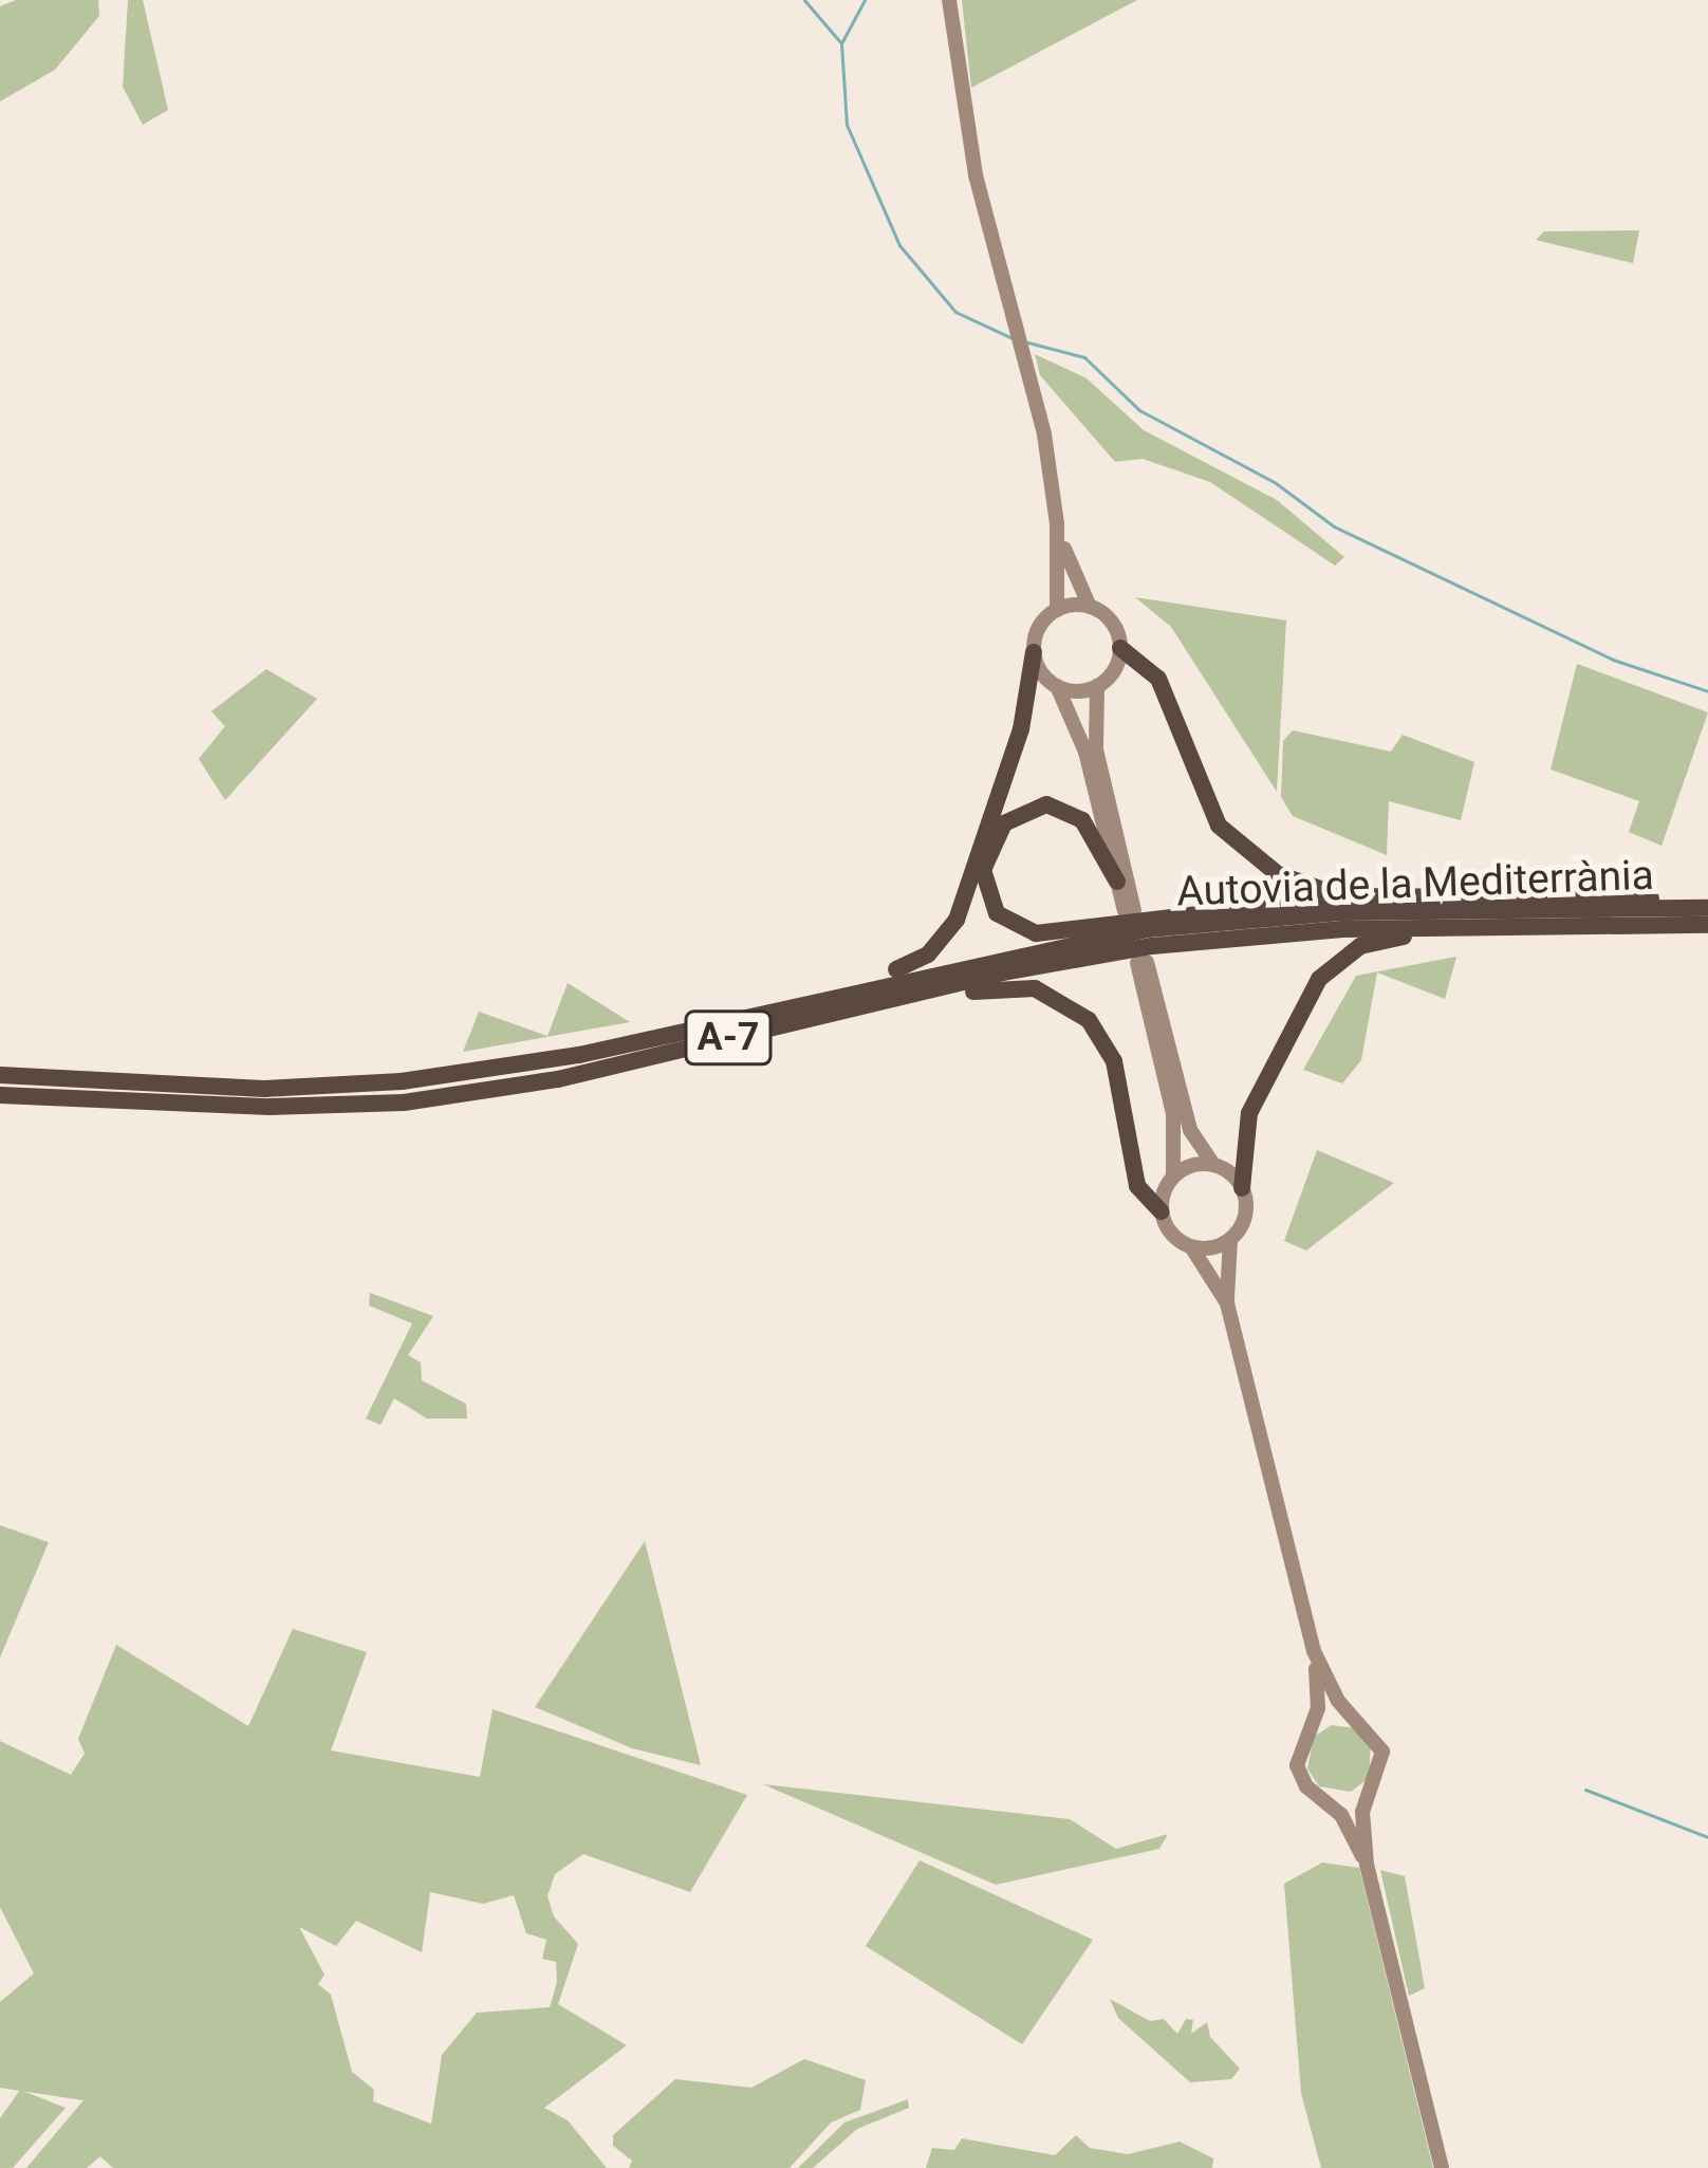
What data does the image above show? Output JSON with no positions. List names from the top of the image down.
{
  "streets": {
    "highway": ["Autovia de la Mediterrània", "A-7"]
  }
}
